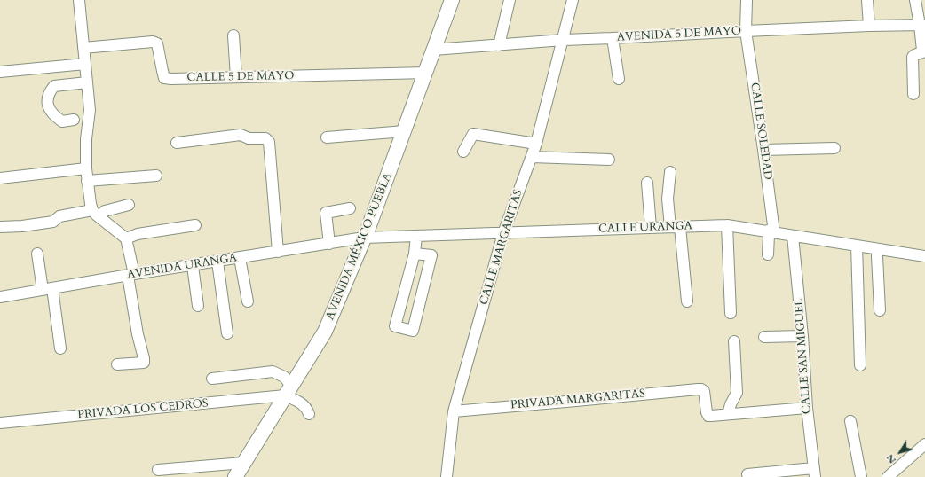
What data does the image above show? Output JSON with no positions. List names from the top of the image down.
{
  "streets": {
    "main road": ["AVENIDA MÉXICO PUEBLA"],
    "street": [
      "AVENIDA 5 DE MAYO",
      "CALLE 5 DE MAYO",
      "CALLE SOLEDAD",
      "CALLE URANGA",
      "CALLE MARGARITAS",
      "AVENIDA URANGA",
      "CALLE SAN MIGUEL",
      "PRIVADA MARGARITAS",
      "PRIVADA LOS CEDROS"
    ]
  },
  "crossings": [
    ["AVENIDA 5 DE MAYO", "CALLE SOLEDAD"],
    ["AVENIDA 5 DE MAYO", "AVENIDA MÉXICO PUEBLA"],
    ["AVENIDA 5 DE MAYO", "CALLE MARGARITAS"],
    ["CALLE 5 DE MAYO", "AVENIDA MÉXICO PUEBLA"],
    ["CALLE SOLEDAD", "CALLE URANGA"],
    ["CALLE URANGA", "AVENIDA MÉXICO PUEBLA"],
    ["CALLE URANGA", "CALLE MARGARITAS"],
    ["CALLE URANGA", "AVENIDA URANGA"],
    ["CALLE URANGA", "CALLE SAN MIGUEL"],
    ["AVENIDA MÉXICO PUEBLA", "AVENIDA URANGA"],
    ["AVENIDA MÉXICO PUEBLA", "PRIVADA LOS CEDROS"],
    ["CALLE MARGARITAS", "PRIVADA MARGARITAS"]
  ],
  "north": "bottom left"
}
